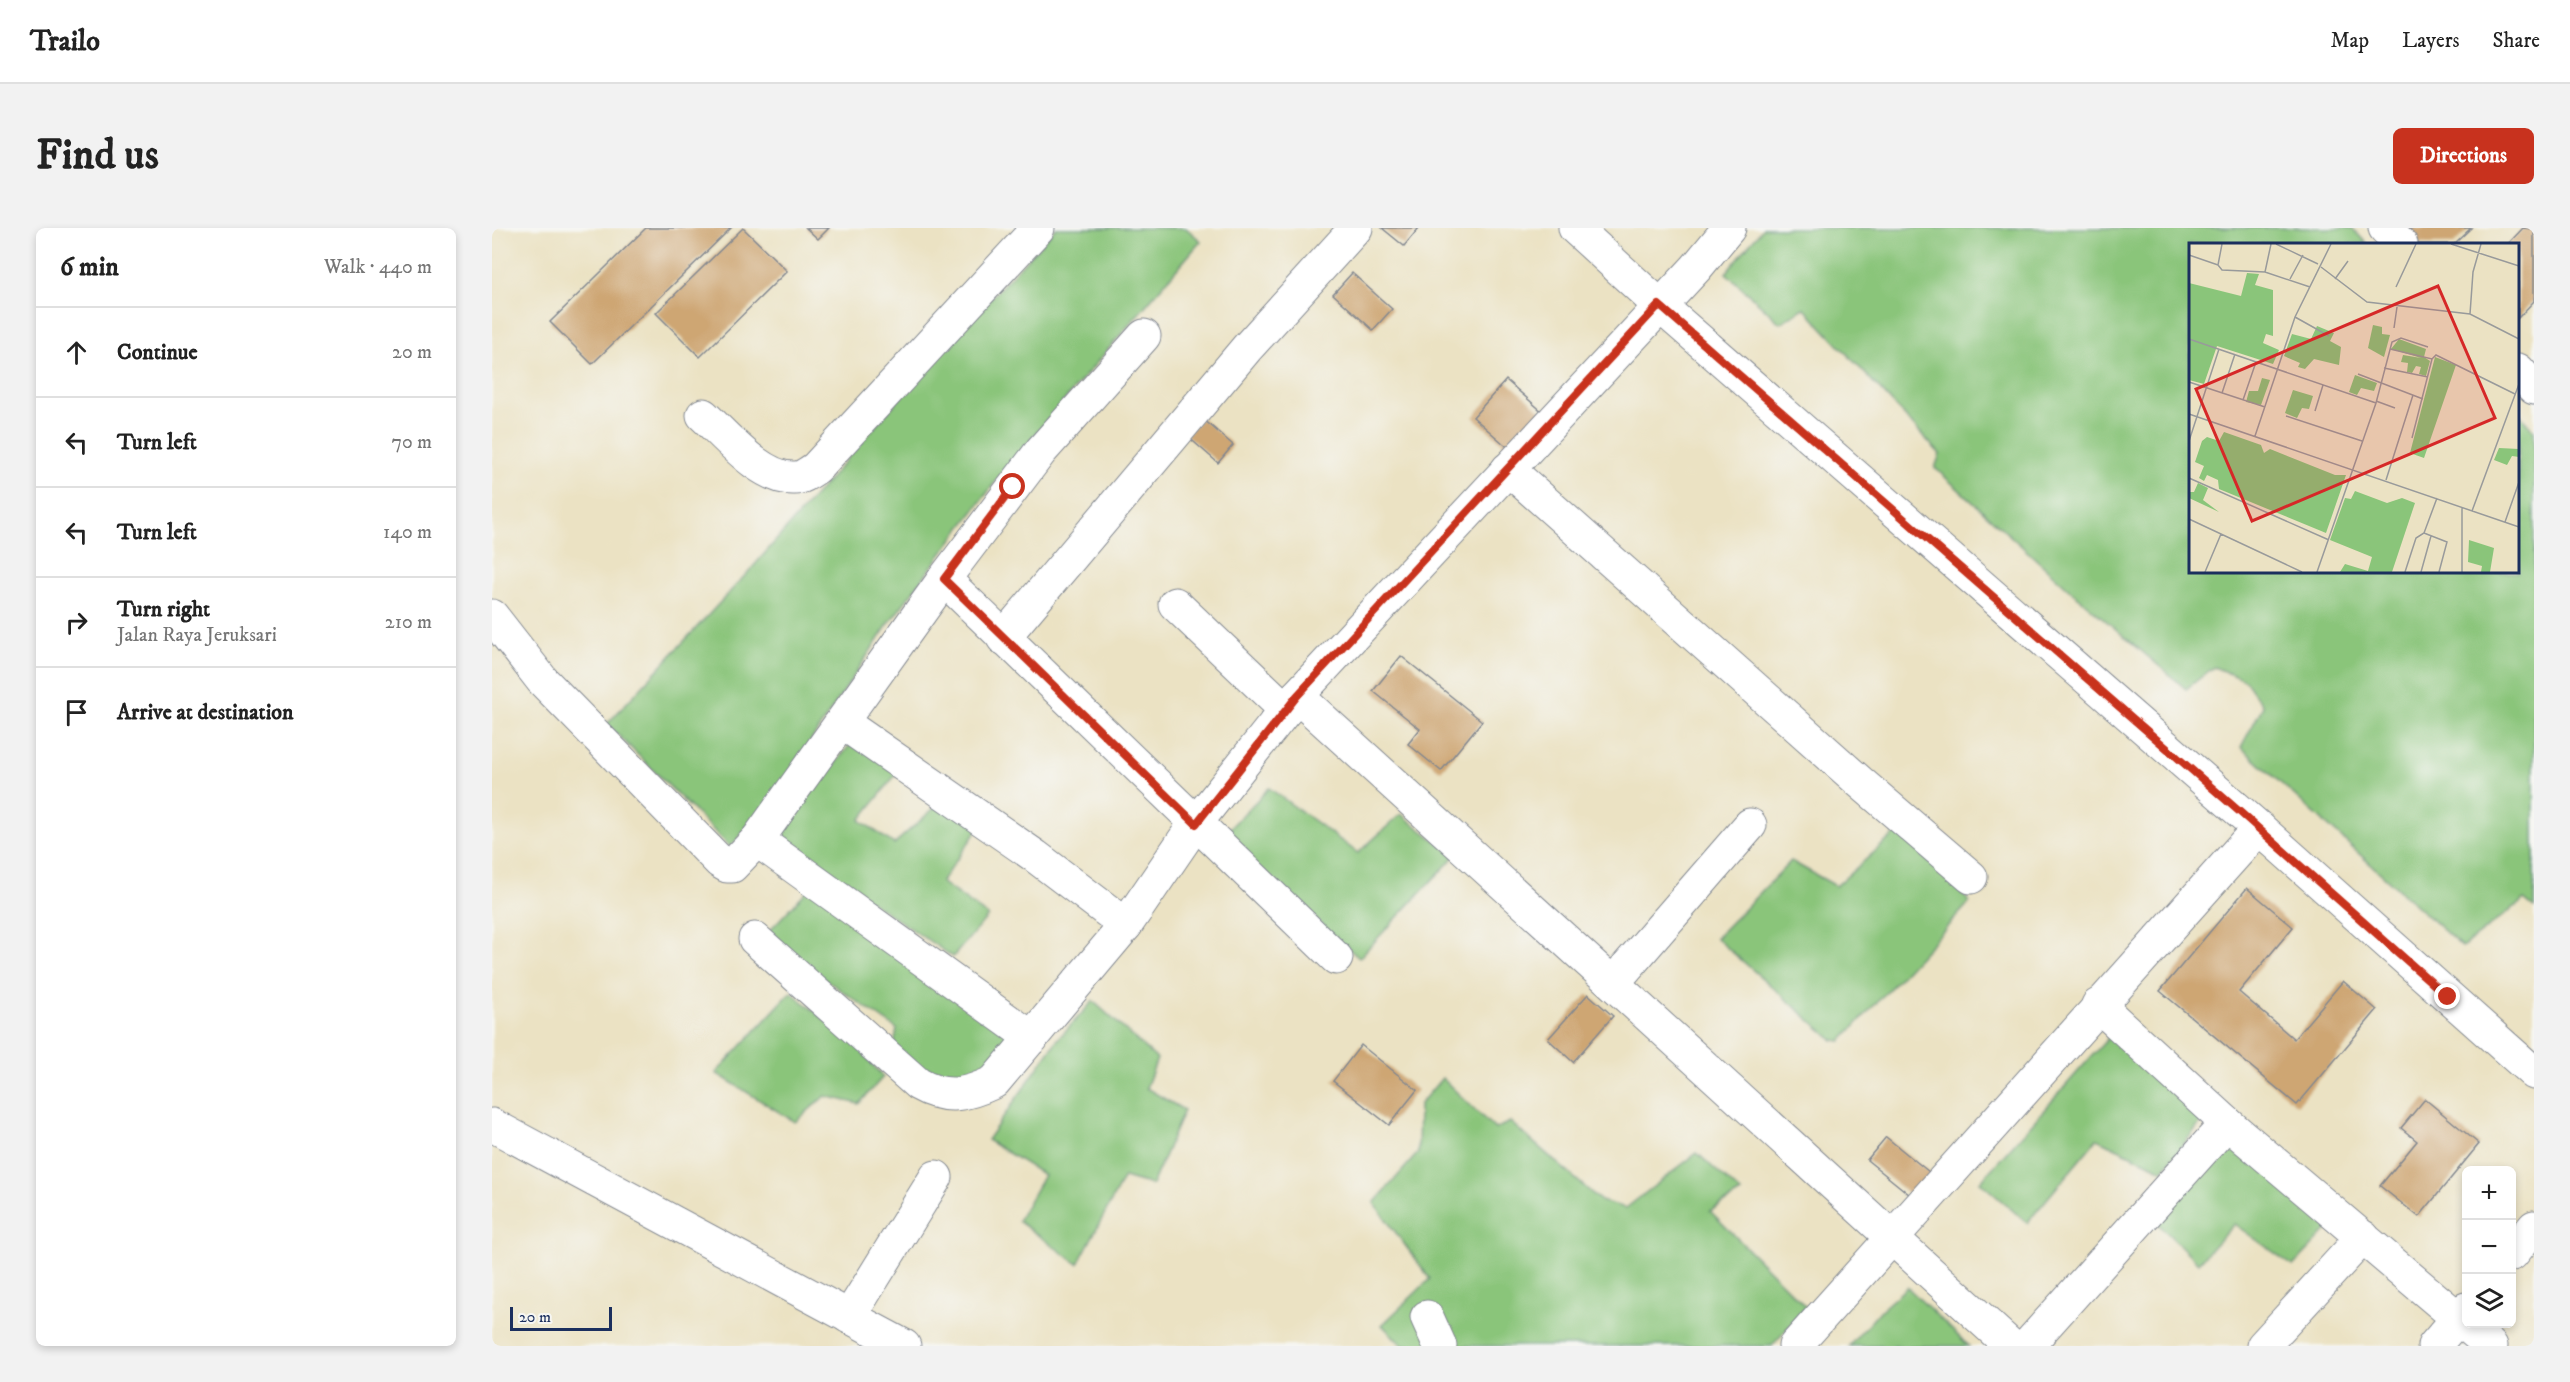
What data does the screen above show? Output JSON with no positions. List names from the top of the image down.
{
  "scale_bar": "20 m",
  "page": {
    "header": "Trailo",
    "nav": ["Map", "Layers", "Share"],
    "buttons": "Directions",
    "title": "Find us",
    "heading": ["6 min", "Walk · 440 m"],
    "list": [
      ["Continue", "20 m"],
      ["Turn left", "70 m"],
      ["Turn left", "140 m"],
      ["Turn right", "Jalan Raya Jeruksari", "210 m"],
      "Arrive at destination"
    ],
    "map_buttons": ["+", "−"],
    "scale": "20 m"
  }
}
